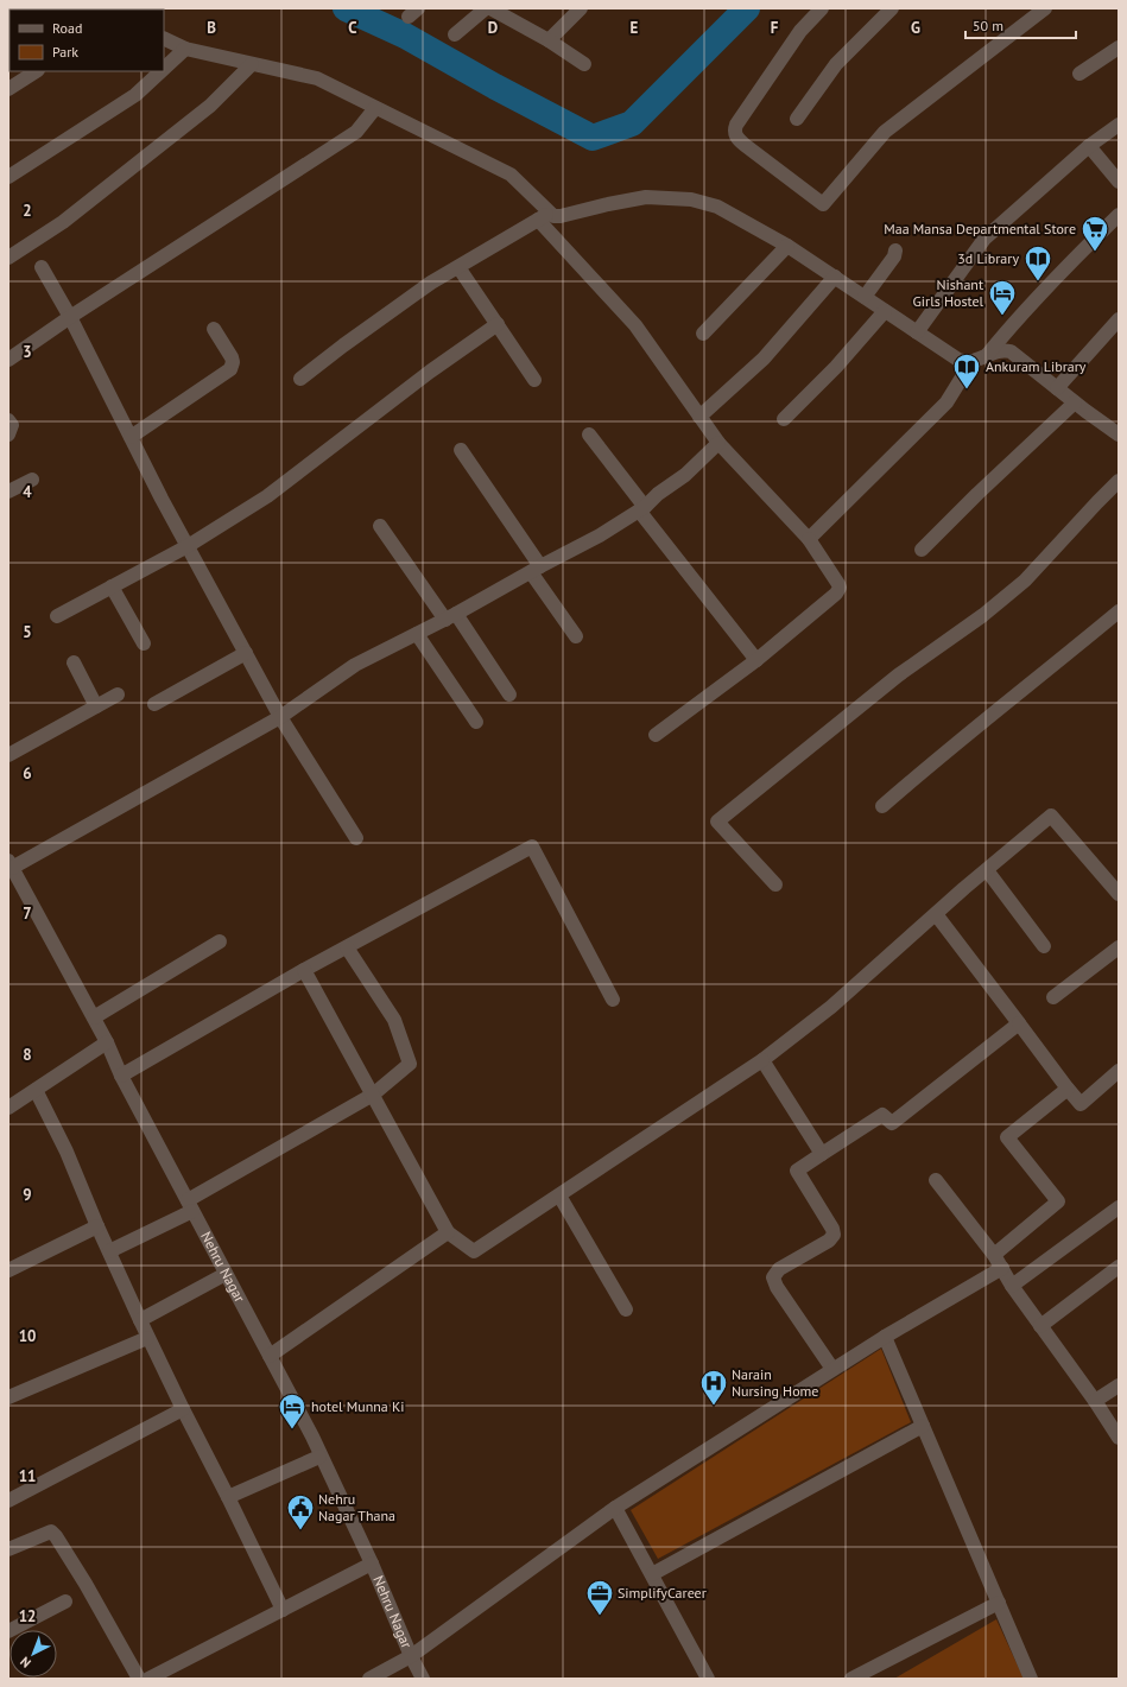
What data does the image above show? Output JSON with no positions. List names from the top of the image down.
{
  "streets": {
    "street": ["Nehru Nagar"]
  },
  "places": {
    "supermarket": ["Maa Mansa Departmental Store"],
    "library": ["3d Library", "Ankuram Library"],
    "hotel": ["Nishant Girls Hostel", "hotel Munna Ki"],
    "hospital": ["Narain Nursing Home"],
    "public building": ["Nehru Nagar Thana"],
    "office": ["SimplifyCareer"]
  },
  "legend": ["Road", "Park"],
  "scale_bar": "50 m",
  "north": "bottom left",
  "grid": {
    "columns": [
      "B",
      "C",
      "D",
      "E",
      "F",
      "G"
    ],
    "rows": [
      "2",
      "3",
      "4",
      "5",
      "6",
      "7",
      "8",
      "9",
      "10",
      "11",
      "12"
    ]
  }
}
